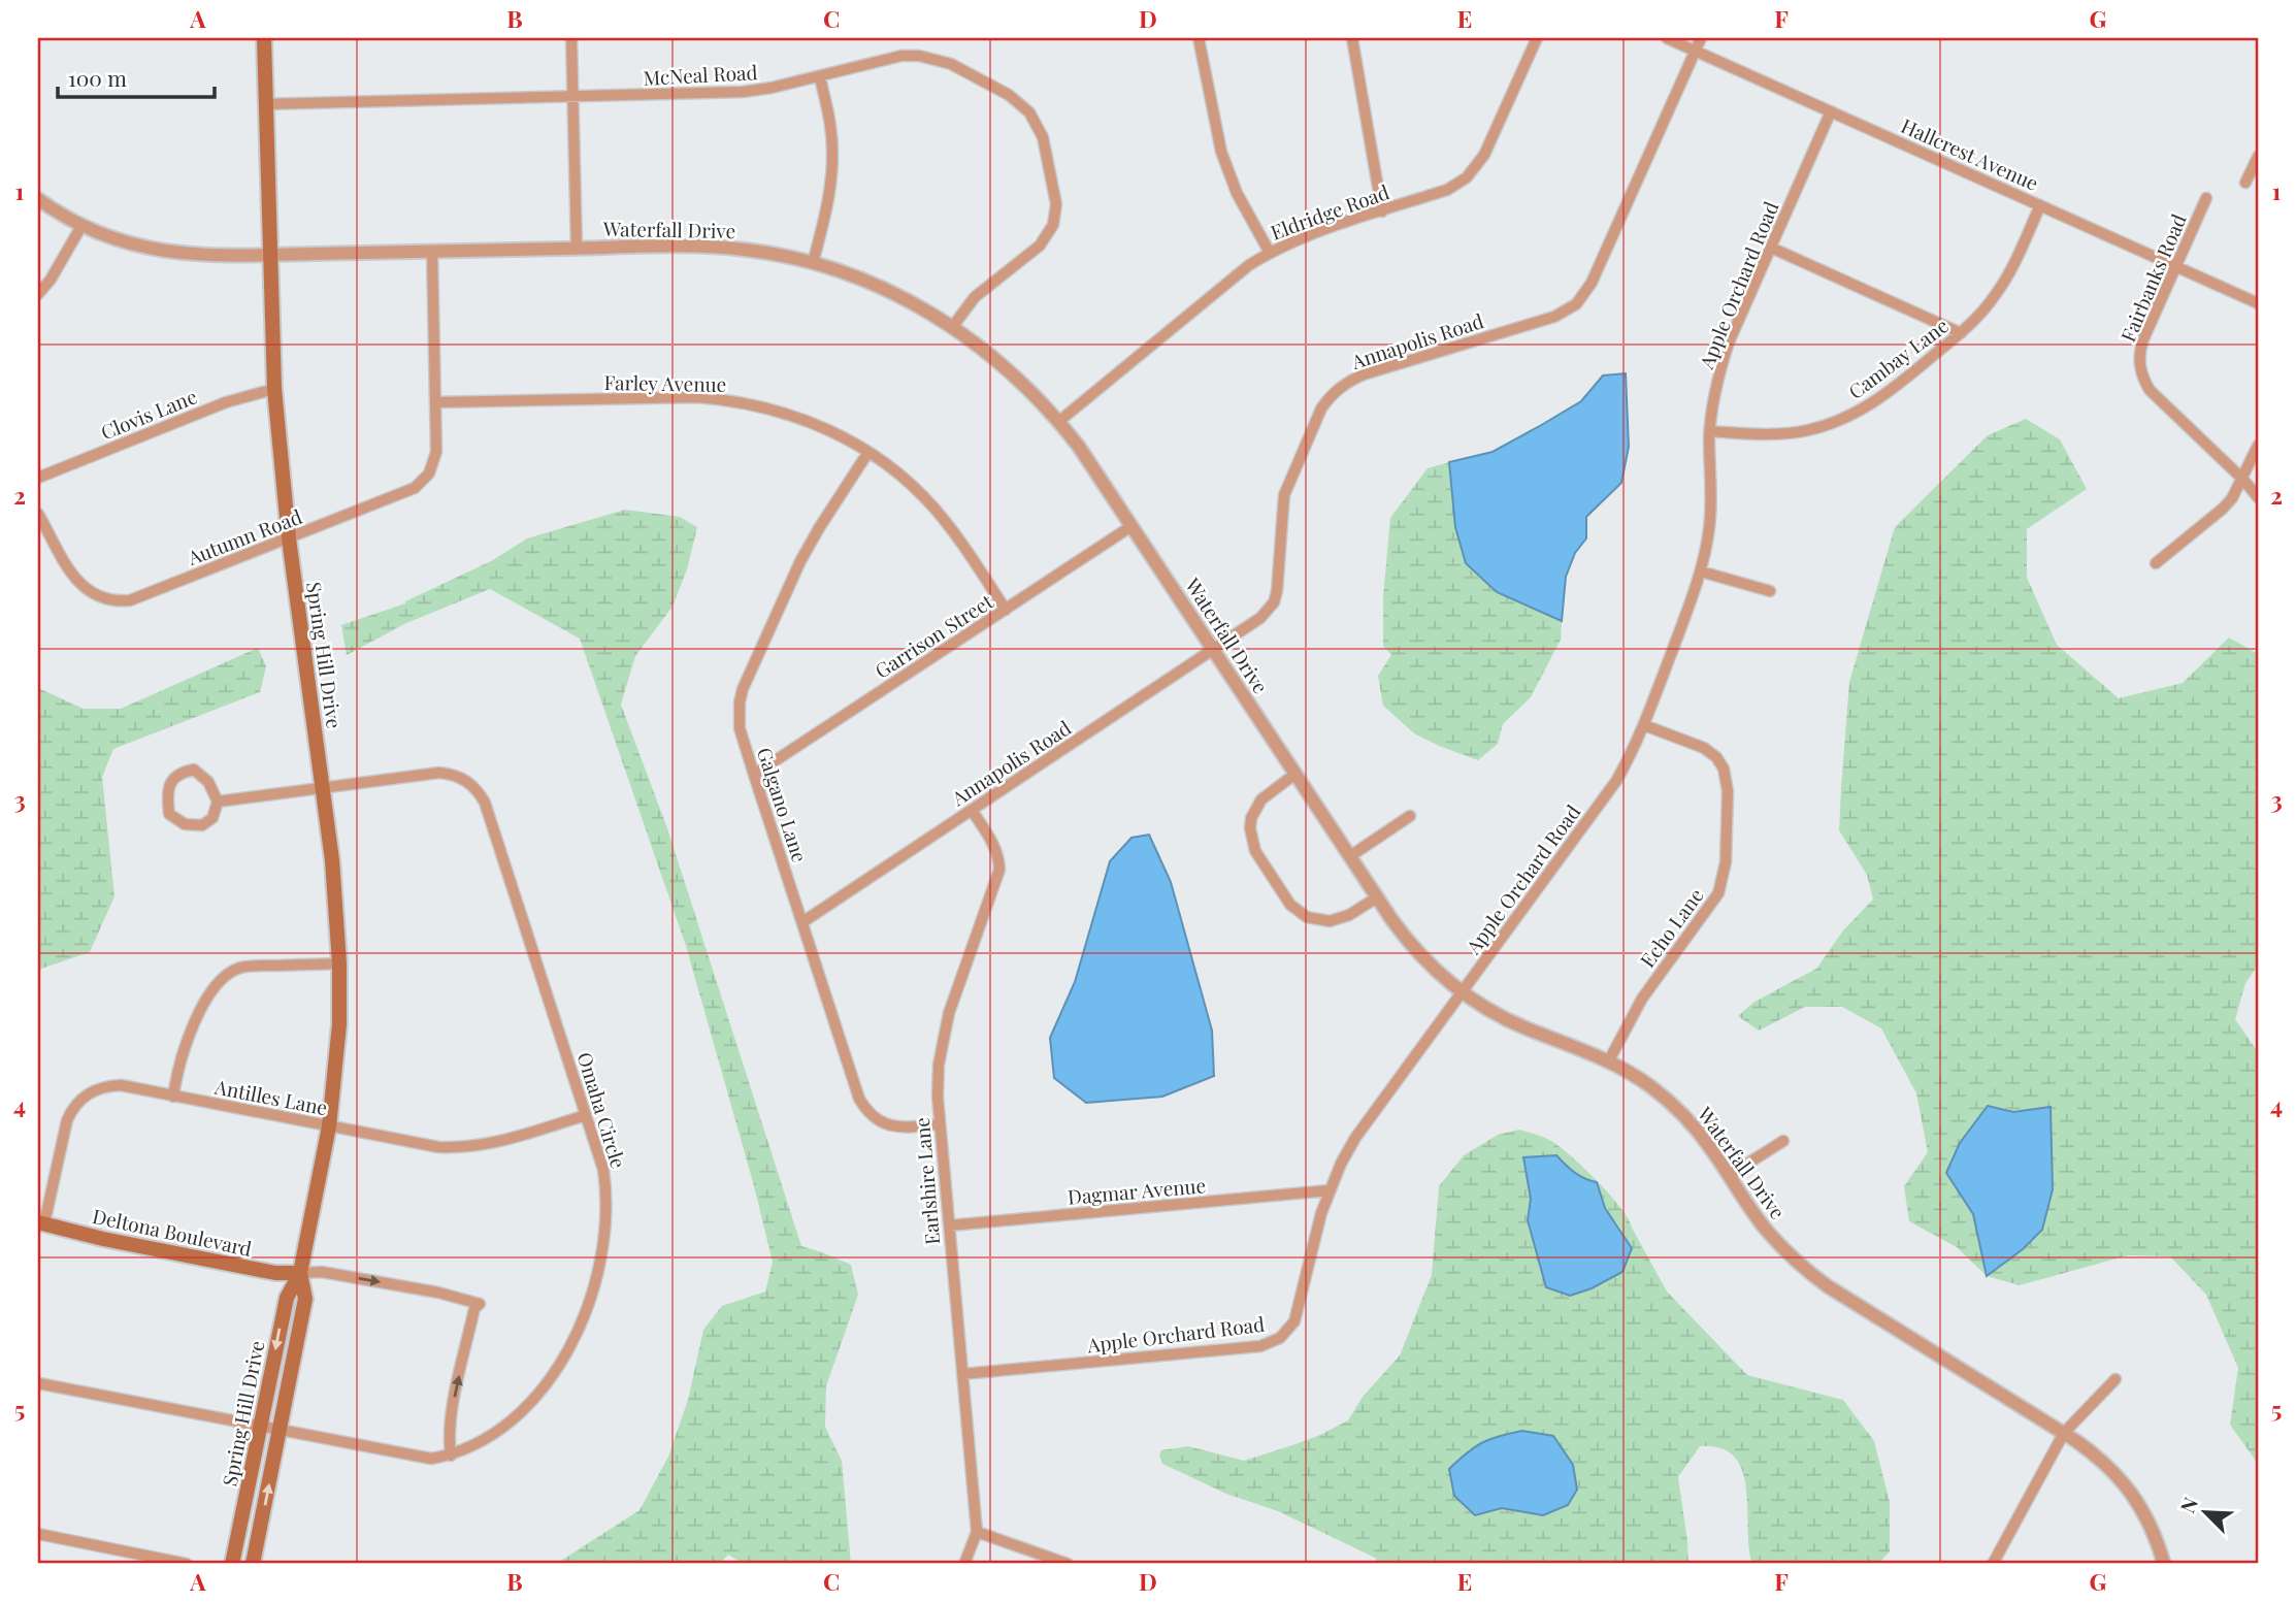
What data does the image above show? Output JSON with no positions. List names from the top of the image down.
{
  "streets": {
    "main road": ["Spring Hill Drive", "Deltona Boulevard"],
    "street": [
      "McNeal Road",
      "Hallcrest Avenue",
      "Eldridge Road",
      "Waterfall Drive",
      "Fairbanks Road",
      "Apple Orchard Road",
      "Annapolis Road",
      "Cambay Lane",
      "Farley Avenue",
      "Clovis Lane",
      "Autumn Road",
      "Garrison Street",
      "Galgano Lane",
      "Echo Lane",
      "Antilles Lane",
      "Omaha Circle",
      "Earlshire Lane",
      "Dagmar Avenue"
    ]
  },
  "crossings": [
    ["McNeal Road", "Waterfall Drive"],
    ["McNeal Road", "Spring Hill Drive"],
    ["Hallcrest Avenue", "Fairbanks Road"],
    ["Hallcrest Avenue", "Apple Orchard Road"],
    ["Hallcrest Avenue", "Annapolis Road"],
    ["Hallcrest Avenue", "Cambay Lane"],
    ["Eldridge Road", "Waterfall Drive"],
    ["Waterfall Drive", "Apple Orchard Road"],
    ["Waterfall Drive", "Annapolis Road"],
    ["Waterfall Drive", "Garrison Street"],
    ["Waterfall Drive", "Spring Hill Drive"],
    ["Waterfall Drive", "Echo Lane"],
    ["Apple Orchard Road", "Cambay Lane"],
    ["Apple Orchard Road", "Echo Lane"],
    ["Apple Orchard Road", "Earlshire Lane"],
    ["Apple Orchard Road", "Dagmar Avenue"],
    ["Annapolis Road", "Galgano Lane"],
    ["Annapolis Road", "Earlshire Lane"],
    ["Farley Avenue", "Autumn Road"],
    ["Farley Avenue", "Garrison Street"],
    ["Farley Avenue", "Galgano Lane"],
    ["Clovis Lane", "Spring Hill Drive"],
    ["Autumn Road", "Spring Hill Drive"],
    ["Garrison Street", "Galgano Lane"],
    ["Spring Hill Drive", "Antilles Lane"],
    ["Spring Hill Drive", "Omaha Circle"],
    ["Spring Hill Drive", "Deltona Boulevard"],
    ["Galgano Lane", "Earlshire Lane"],
    ["Antilles Lane", "Omaha Circle"],
    ["Antilles Lane", "Deltona Boulevard"],
    ["Earlshire Lane", "Dagmar Avenue"]
  ],
  "scale_bar": "100 m",
  "north": "top left",
  "grid": {
    "columns": [
      "A",
      "B",
      "C",
      "D",
      "E",
      "F",
      "G"
    ],
    "rows": [
      "1",
      "2",
      "3",
      "4",
      "5"
    ]
  }
}
